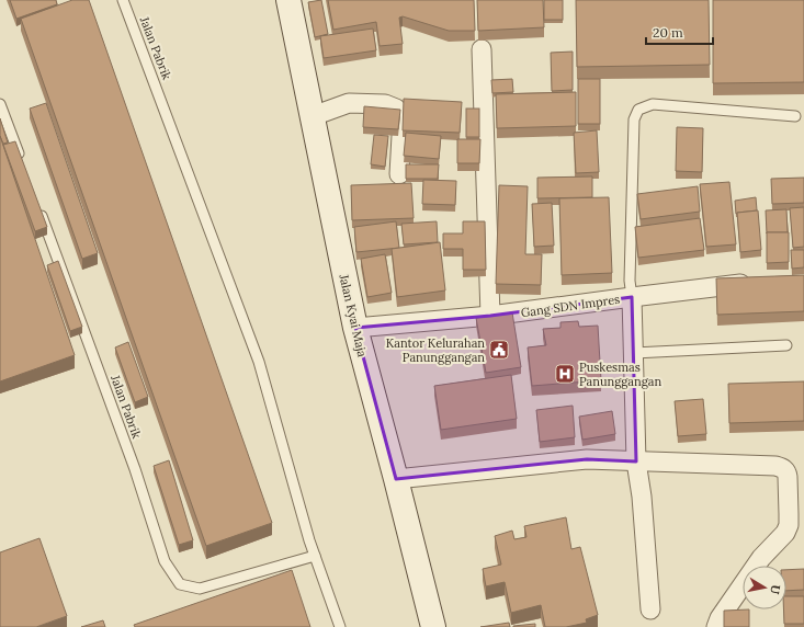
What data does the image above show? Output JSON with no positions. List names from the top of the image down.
{
  "streets": {
    "main road": ["Jalan Kyai Maja"],
    "street": ["Gang SDN Impres"],
    "lane": ["Jalan Pabrik"]
  },
  "crossings": [
    ["Gang SDN Impres", "Jalan Kyai Maja"]
  ],
  "places": {
    "public building": ["Kantor Kelurahan Panunggangan"],
    "hospital": ["Puskesmas Panunggangan"]
  },
  "scale_bar": "20 m",
  "north": "right"
}
